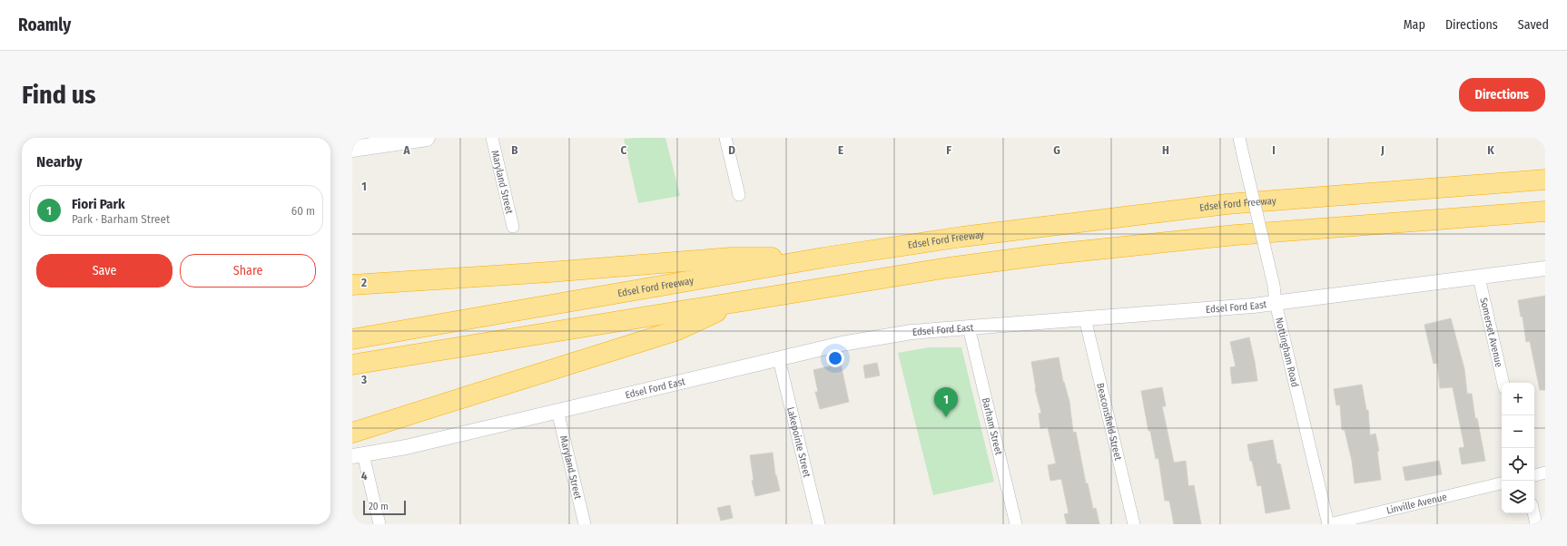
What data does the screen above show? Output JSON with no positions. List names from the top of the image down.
{
  "streets": {
    "highway": ["Edsel Ford Freeway"],
    "street": [
      "Maryland Street",
      "Edsel Ford East",
      "Somerset Avenue",
      "Nottingham Road",
      "Beaconsfield Street",
      "Barham Street",
      "Lakepointe Street",
      "Linville Avenue"
    ]
  },
  "crossings": [
    ["Maryland Street", "Edsel Ford East"],
    ["Edsel Ford East", "Somerset Avenue"],
    ["Edsel Ford East", "Nottingham Road"],
    ["Edsel Ford East", "Beaconsfield Street"],
    ["Edsel Ford East", "Barham Street"],
    ["Edsel Ford East", "Lakepointe Street"],
    ["Nottingham Road", "Linville Avenue"]
  ],
  "scale_bar": "20 m",
  "page": {
    "header": "Roamly",
    "nav": ["Map", "Directions", "Saved"],
    "buttons": [
      "Directions",
      ["Save", "Share"]
    ],
    "title": "Find us",
    "heading": "Nearby",
    "list": [
      {
        "mark": "1",
        "name": "Fiori Park",
        "note": "Park · Barham Street",
        "value": "60 m"
      }
    ],
    "map_buttons": ["+", "−"],
    "pins": "1",
    "scale": "20 m"
  },
  "grid": {
    "columns": [
      "A",
      "B",
      "C",
      "D",
      "E",
      "F",
      "G",
      "H",
      "I",
      "J",
      "K"
    ],
    "rows": [
      "1",
      "2",
      "3",
      "4"
    ]
  }
}
